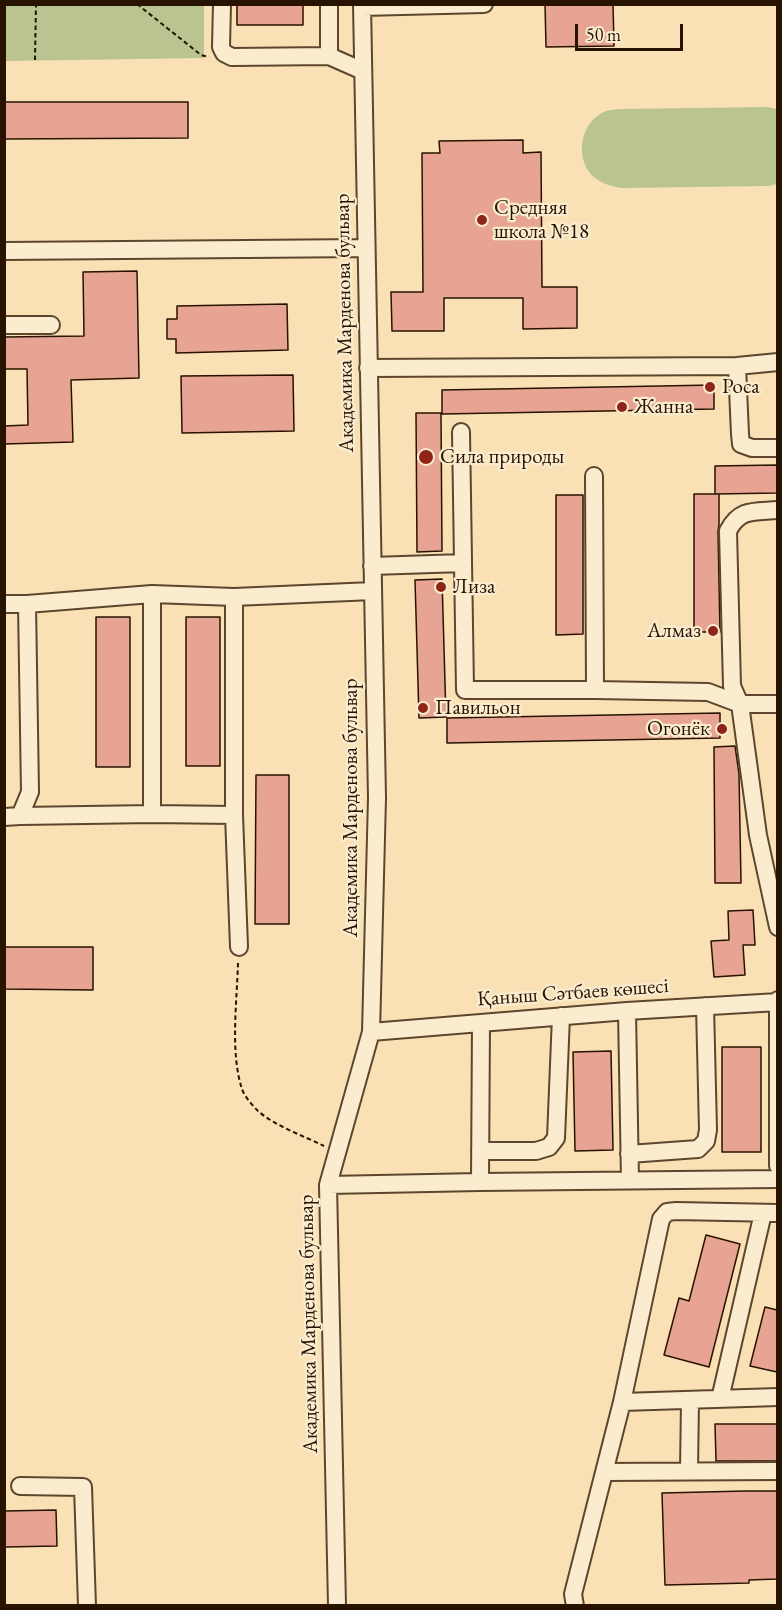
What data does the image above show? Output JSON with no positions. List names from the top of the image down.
{
  "streets": {
    "street": ["Академика Марденова бульвар", "Қаныш Сәтбаев көшесі"]
  },
  "crossings": [
    ["Академика Марденова бульвар", "Қаныш Сәтбаев көшесі"]
  ],
  "places": [
    "Средняя школа №18",
    "Роса",
    "Жанна",
    "Сила природы",
    "Лиза",
    "Алмаз",
    "Павильон",
    "Огонёк"
  ],
  "scale_bar": "50 m"
}
